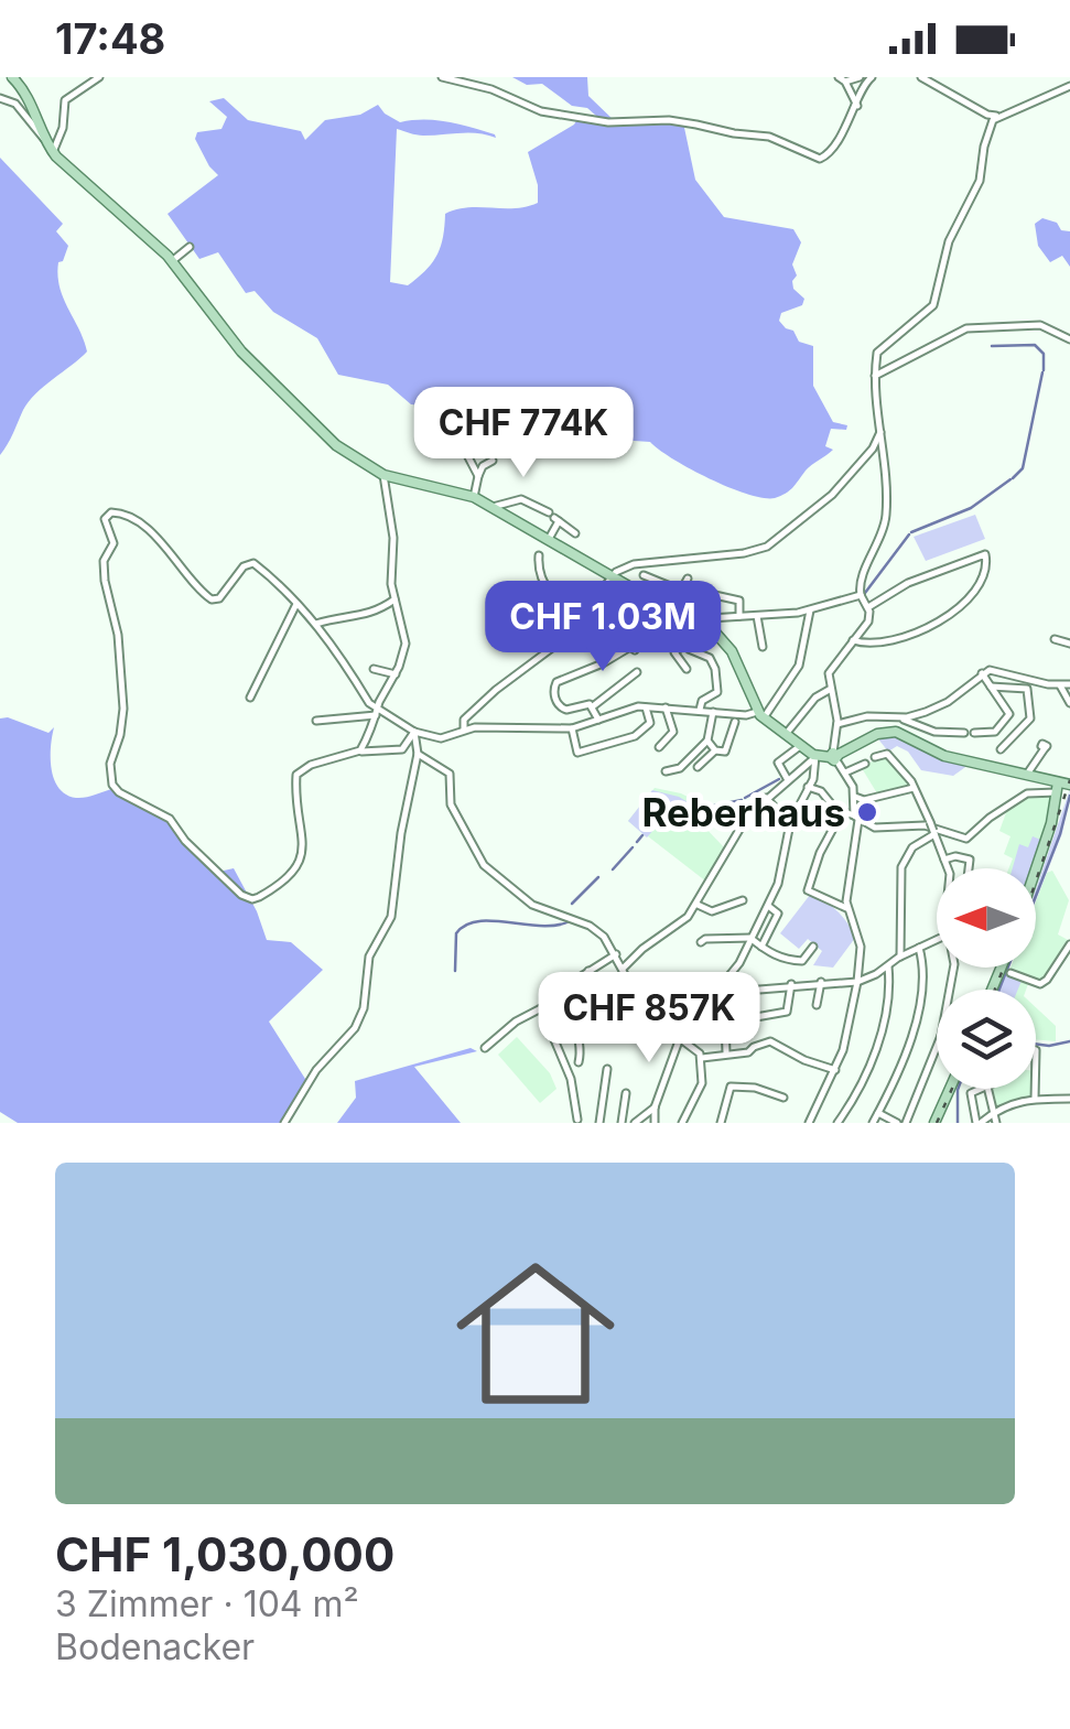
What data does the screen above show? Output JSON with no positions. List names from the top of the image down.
{
  "places": ["Reberhaus"],
  "north": "left",
  "page": {
    "status": "17:48",
    "price": ["CHF 774K", "CHF 1.03M", "CHF 857K"],
    "list": [
      {
        "name": "CHF 1,030,000",
        "note": "3 Zimmer · 104 m² · Bodenacker"
      }
    ]
  }
}
